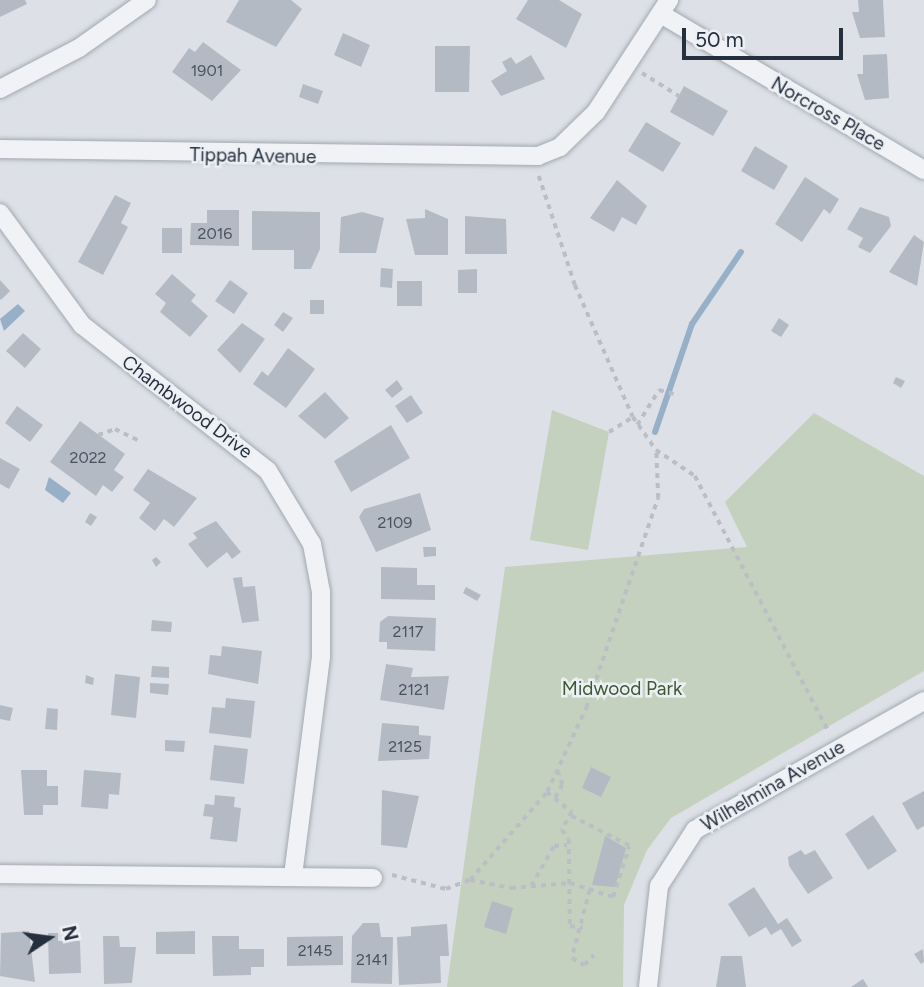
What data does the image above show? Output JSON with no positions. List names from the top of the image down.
{
  "streets": {
    "street": [
      "Norcross Place",
      "Tippah Avenue",
      "Chambwood Drive",
      "Wilhelmina Avenue"
    ]
  },
  "parks": ["Midwood Park"],
  "house_numbers": [
    "1901",
    "2016",
    "2022",
    "2109",
    "2117",
    "2121",
    "2125",
    "2145",
    "2141"
  ],
  "scale_bar": "50 m",
  "north": "right"
}
